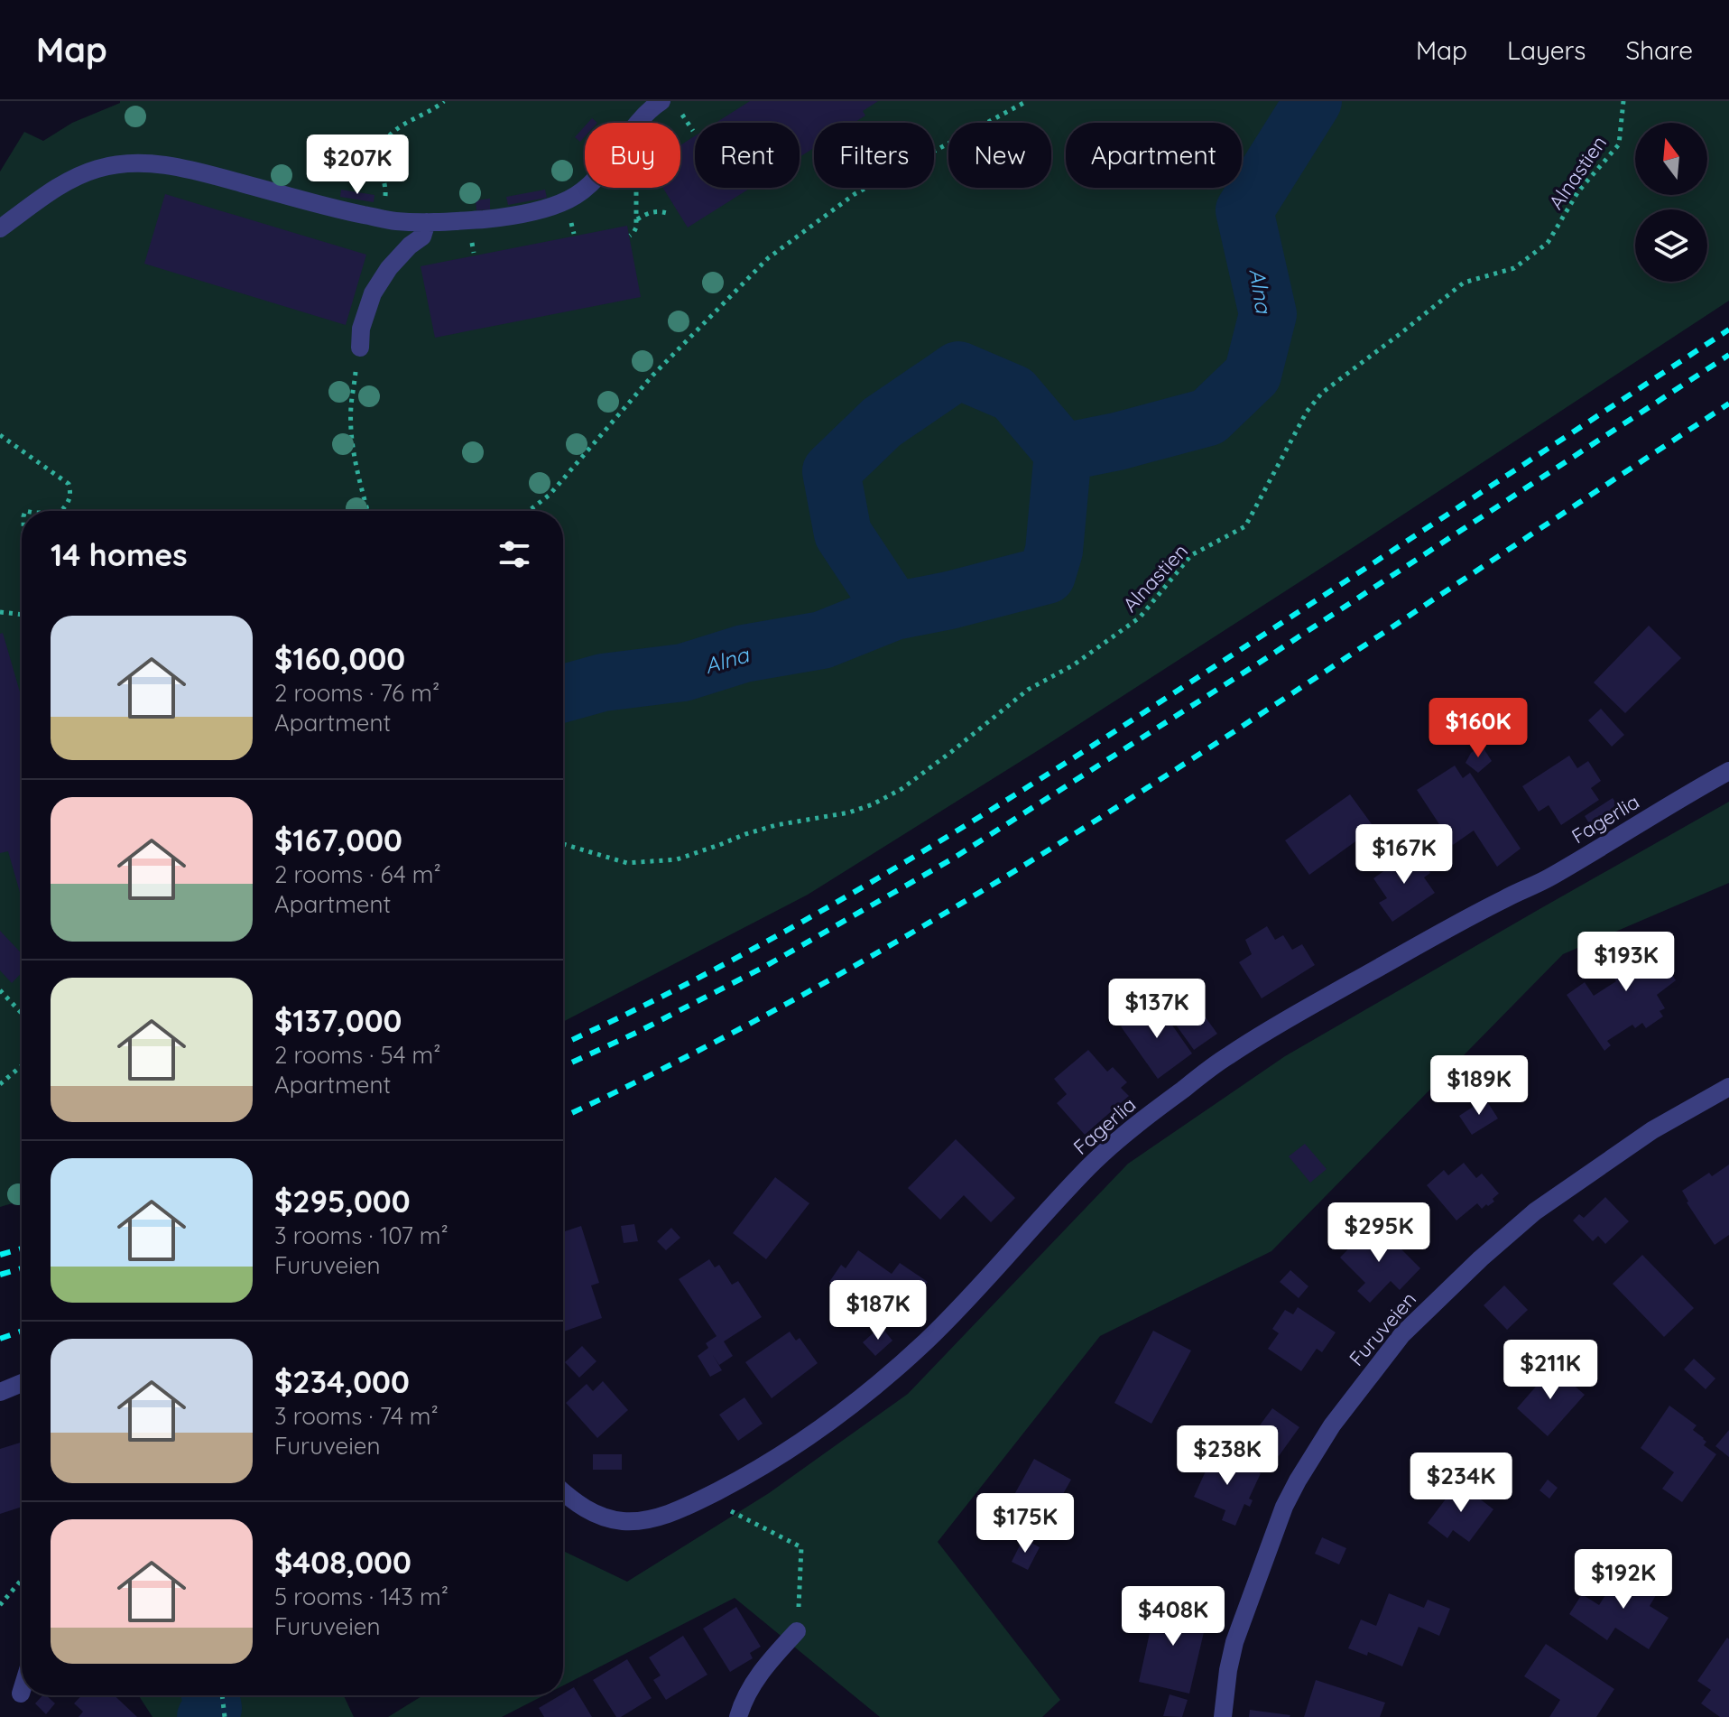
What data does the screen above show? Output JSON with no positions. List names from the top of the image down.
{
  "streets": {
    "street": ["Fagerlia", "Furuveien"],
    "path": ["Alnastien"]
  },
  "water": ["Alna"],
  "north": "top",
  "page": {
    "header": "Map",
    "nav": ["Map", "Layers", "Share"],
    "chip": [
      "Buy",
      "Rent",
      "Filters",
      "New",
      "Apartment"
    ],
    "price": [
      "$207K",
      "$160K",
      "$167K",
      "$193K",
      "$137K",
      "$189K",
      "$295K",
      "$187K",
      "$211K",
      "$238K",
      "$234K",
      "$175K",
      "$192K",
      "$408K"
    ],
    "heading": "14 homes",
    "list": [
      {
        "name": "$160,000",
        "note": "2 rooms · 76 m² · Apartment"
      },
      {
        "name": "$167,000",
        "note": "2 rooms · 64 m² · Apartment"
      },
      {
        "name": "$137,000",
        "note": "2 rooms · 54 m² · Apartment"
      },
      {
        "name": "$295,000",
        "note": "3 rooms · 107 m² · Furuveien"
      },
      {
        "name": "$234,000",
        "note": "3 rooms · 74 m² · Furuveien"
      },
      {
        "name": "$408,000",
        "note": "5 rooms · 143 m² · Furuveien"
      }
    ]
  }
}
